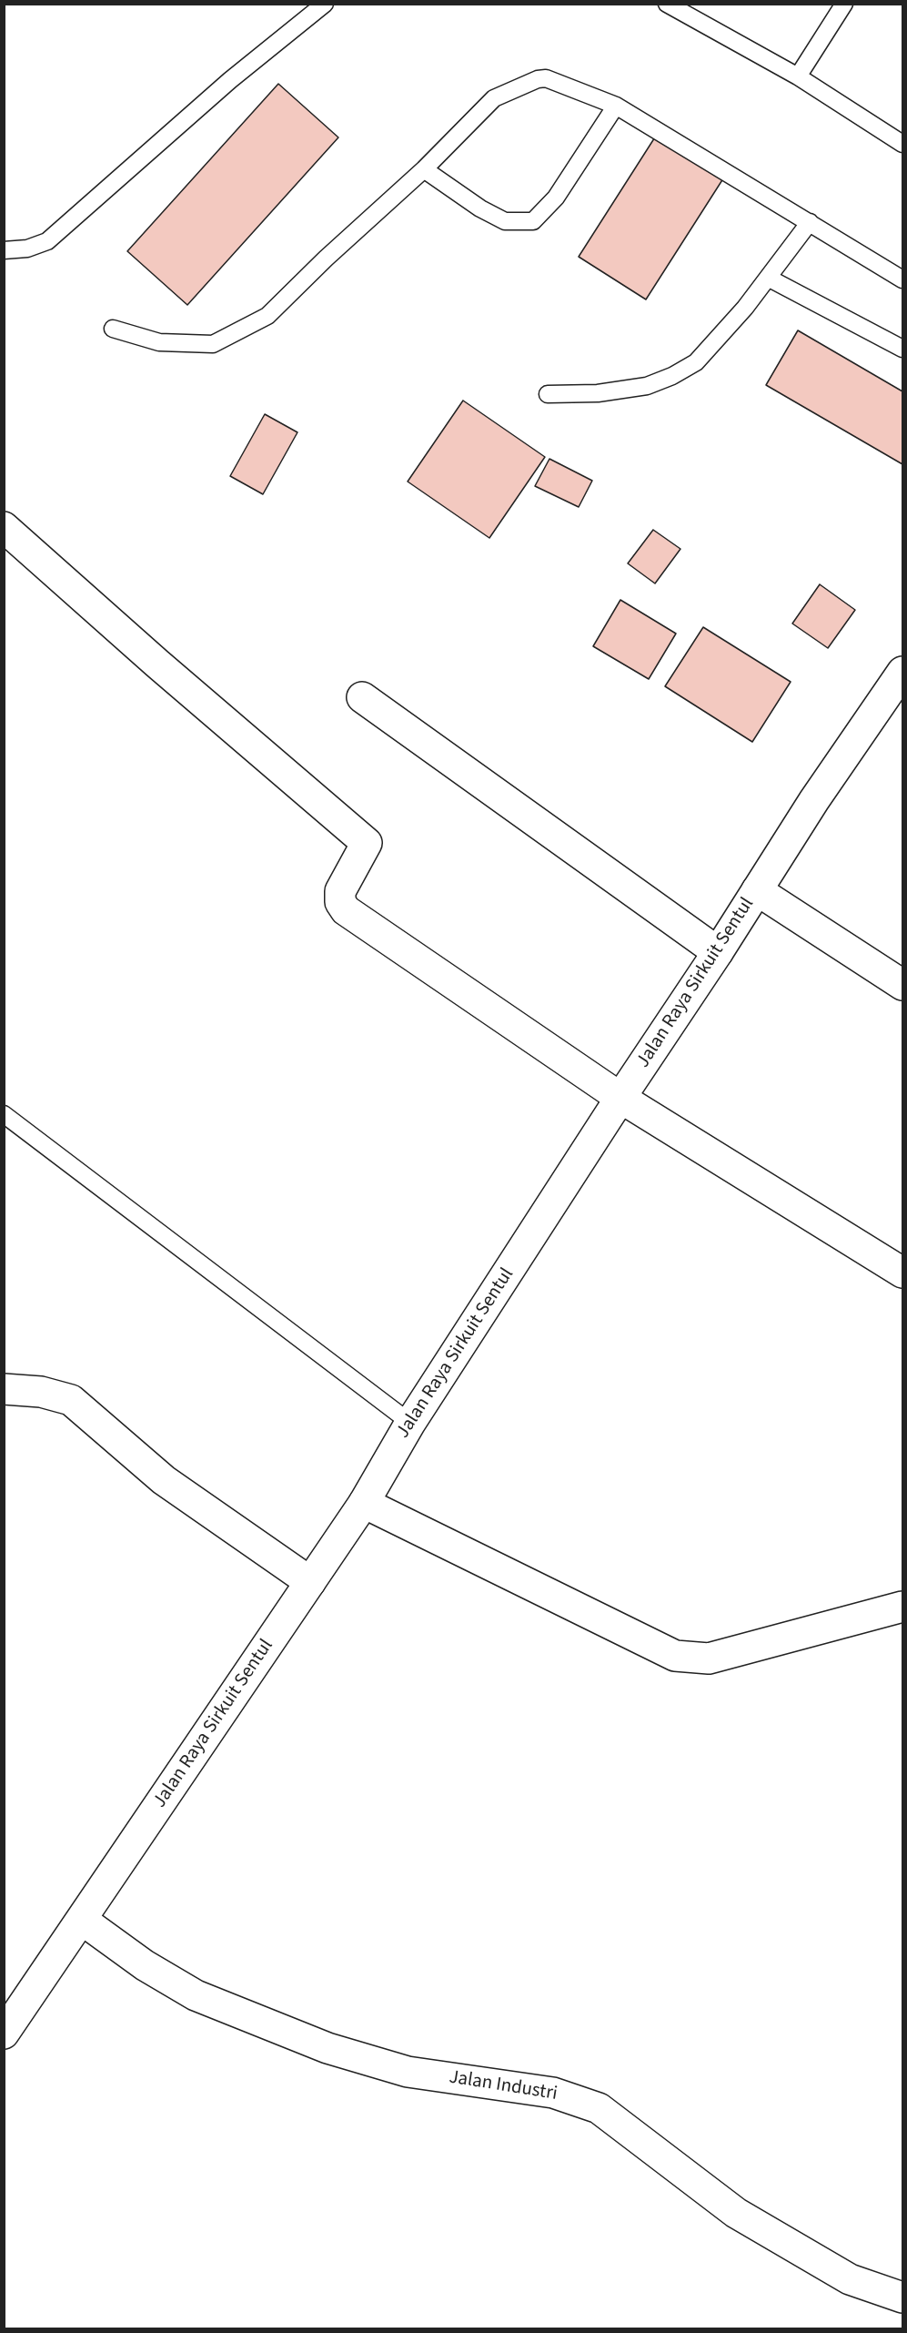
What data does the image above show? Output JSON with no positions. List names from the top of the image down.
{
  "streets": {
    "street": ["Jalan Raya Sirkuit Sentul", "Jalan Industri"]
  },
  "crossings": [
    ["Jalan Raya Sirkuit Sentul", "Jalan Industri"]
  ]
}
